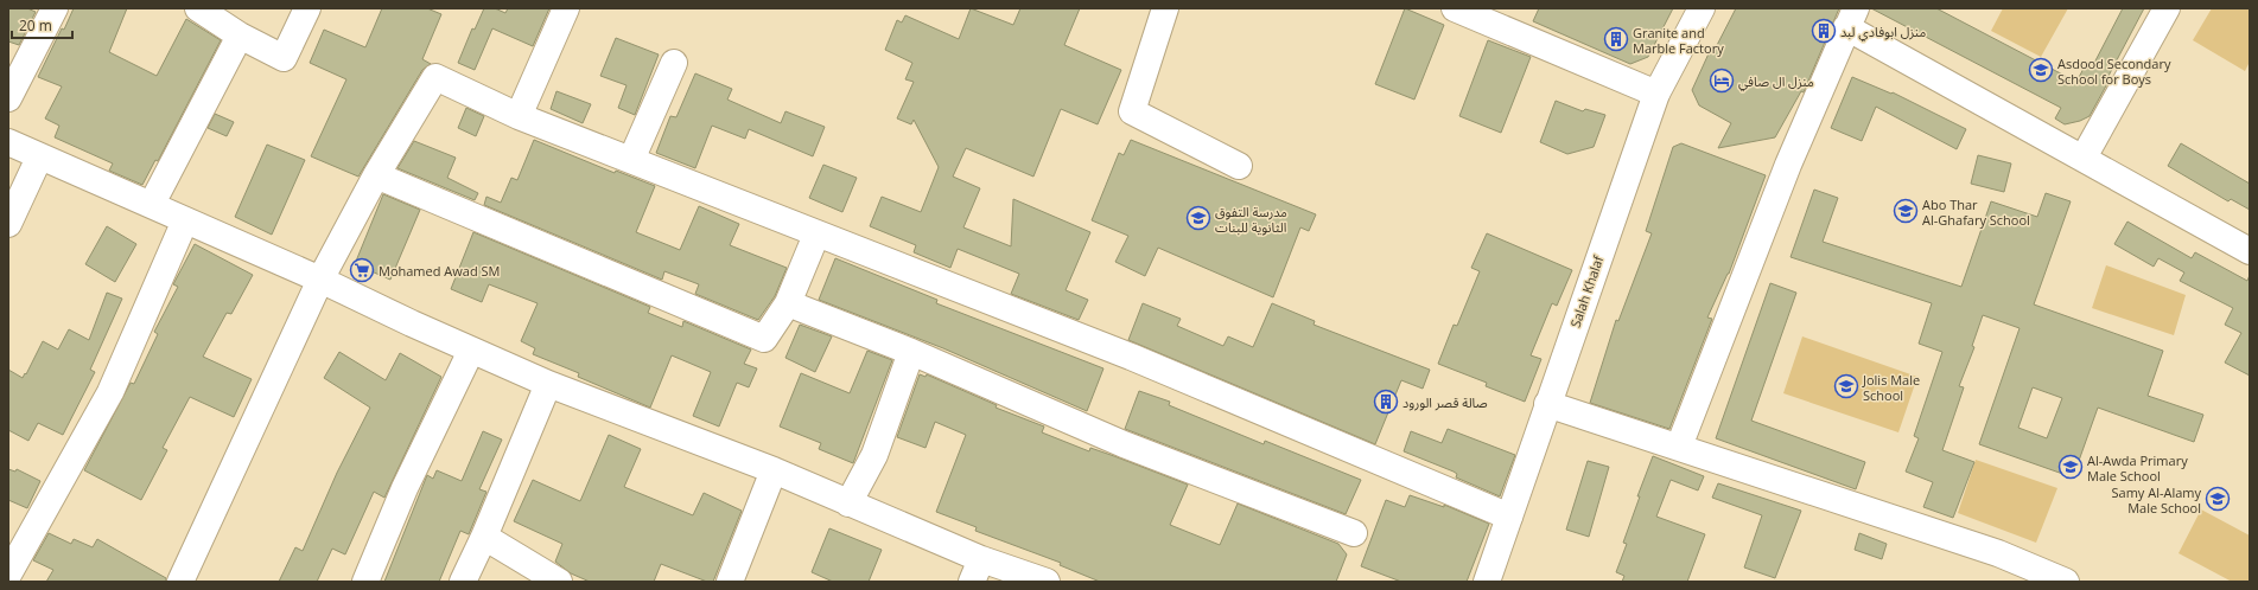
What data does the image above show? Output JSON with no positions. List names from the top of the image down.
{
  "streets": {
    "street": ["Salah Khalaf"]
  },
  "places": {
    "building": ["منزل ابوفادي لبد", "Granite and Marble Factory", "صالة قصر الورود"],
    "school or university": [
      "Asdood Secondary School for Boys",
      "Abo Thar Al-Ghafary School",
      "مدرسة التفوق الثانوية للبنات",
      "Jolis Male School",
      "Al-Awda Primary Male School",
      "Samy Al-Alamy Male School"
    ],
    "hotel": ["منزل ال صافي"],
    "supermarket": ["Mohamed Awad SM"]
  },
  "scale_bar": "20 m"
}
